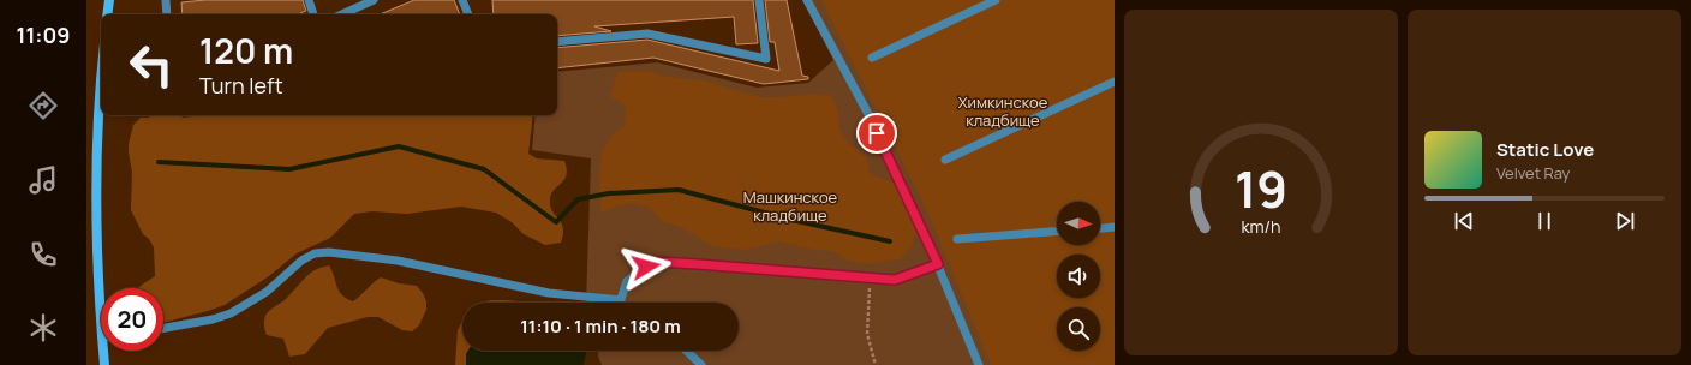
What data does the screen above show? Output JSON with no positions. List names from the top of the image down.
{
  "parks": ["Химкинское кладбище", "Машкинское кладбище"],
  "north": "right",
  "page": {
    "tabs": "11:09",
    "turn": ["120 m", "Turn left"],
    "song": ["Static Love", "Velvet Ray"],
    "limit": "20",
    "trip": "11:10 · 1 min · 180 m",
    "gauge": ["19", "km/h"]
  }
}
